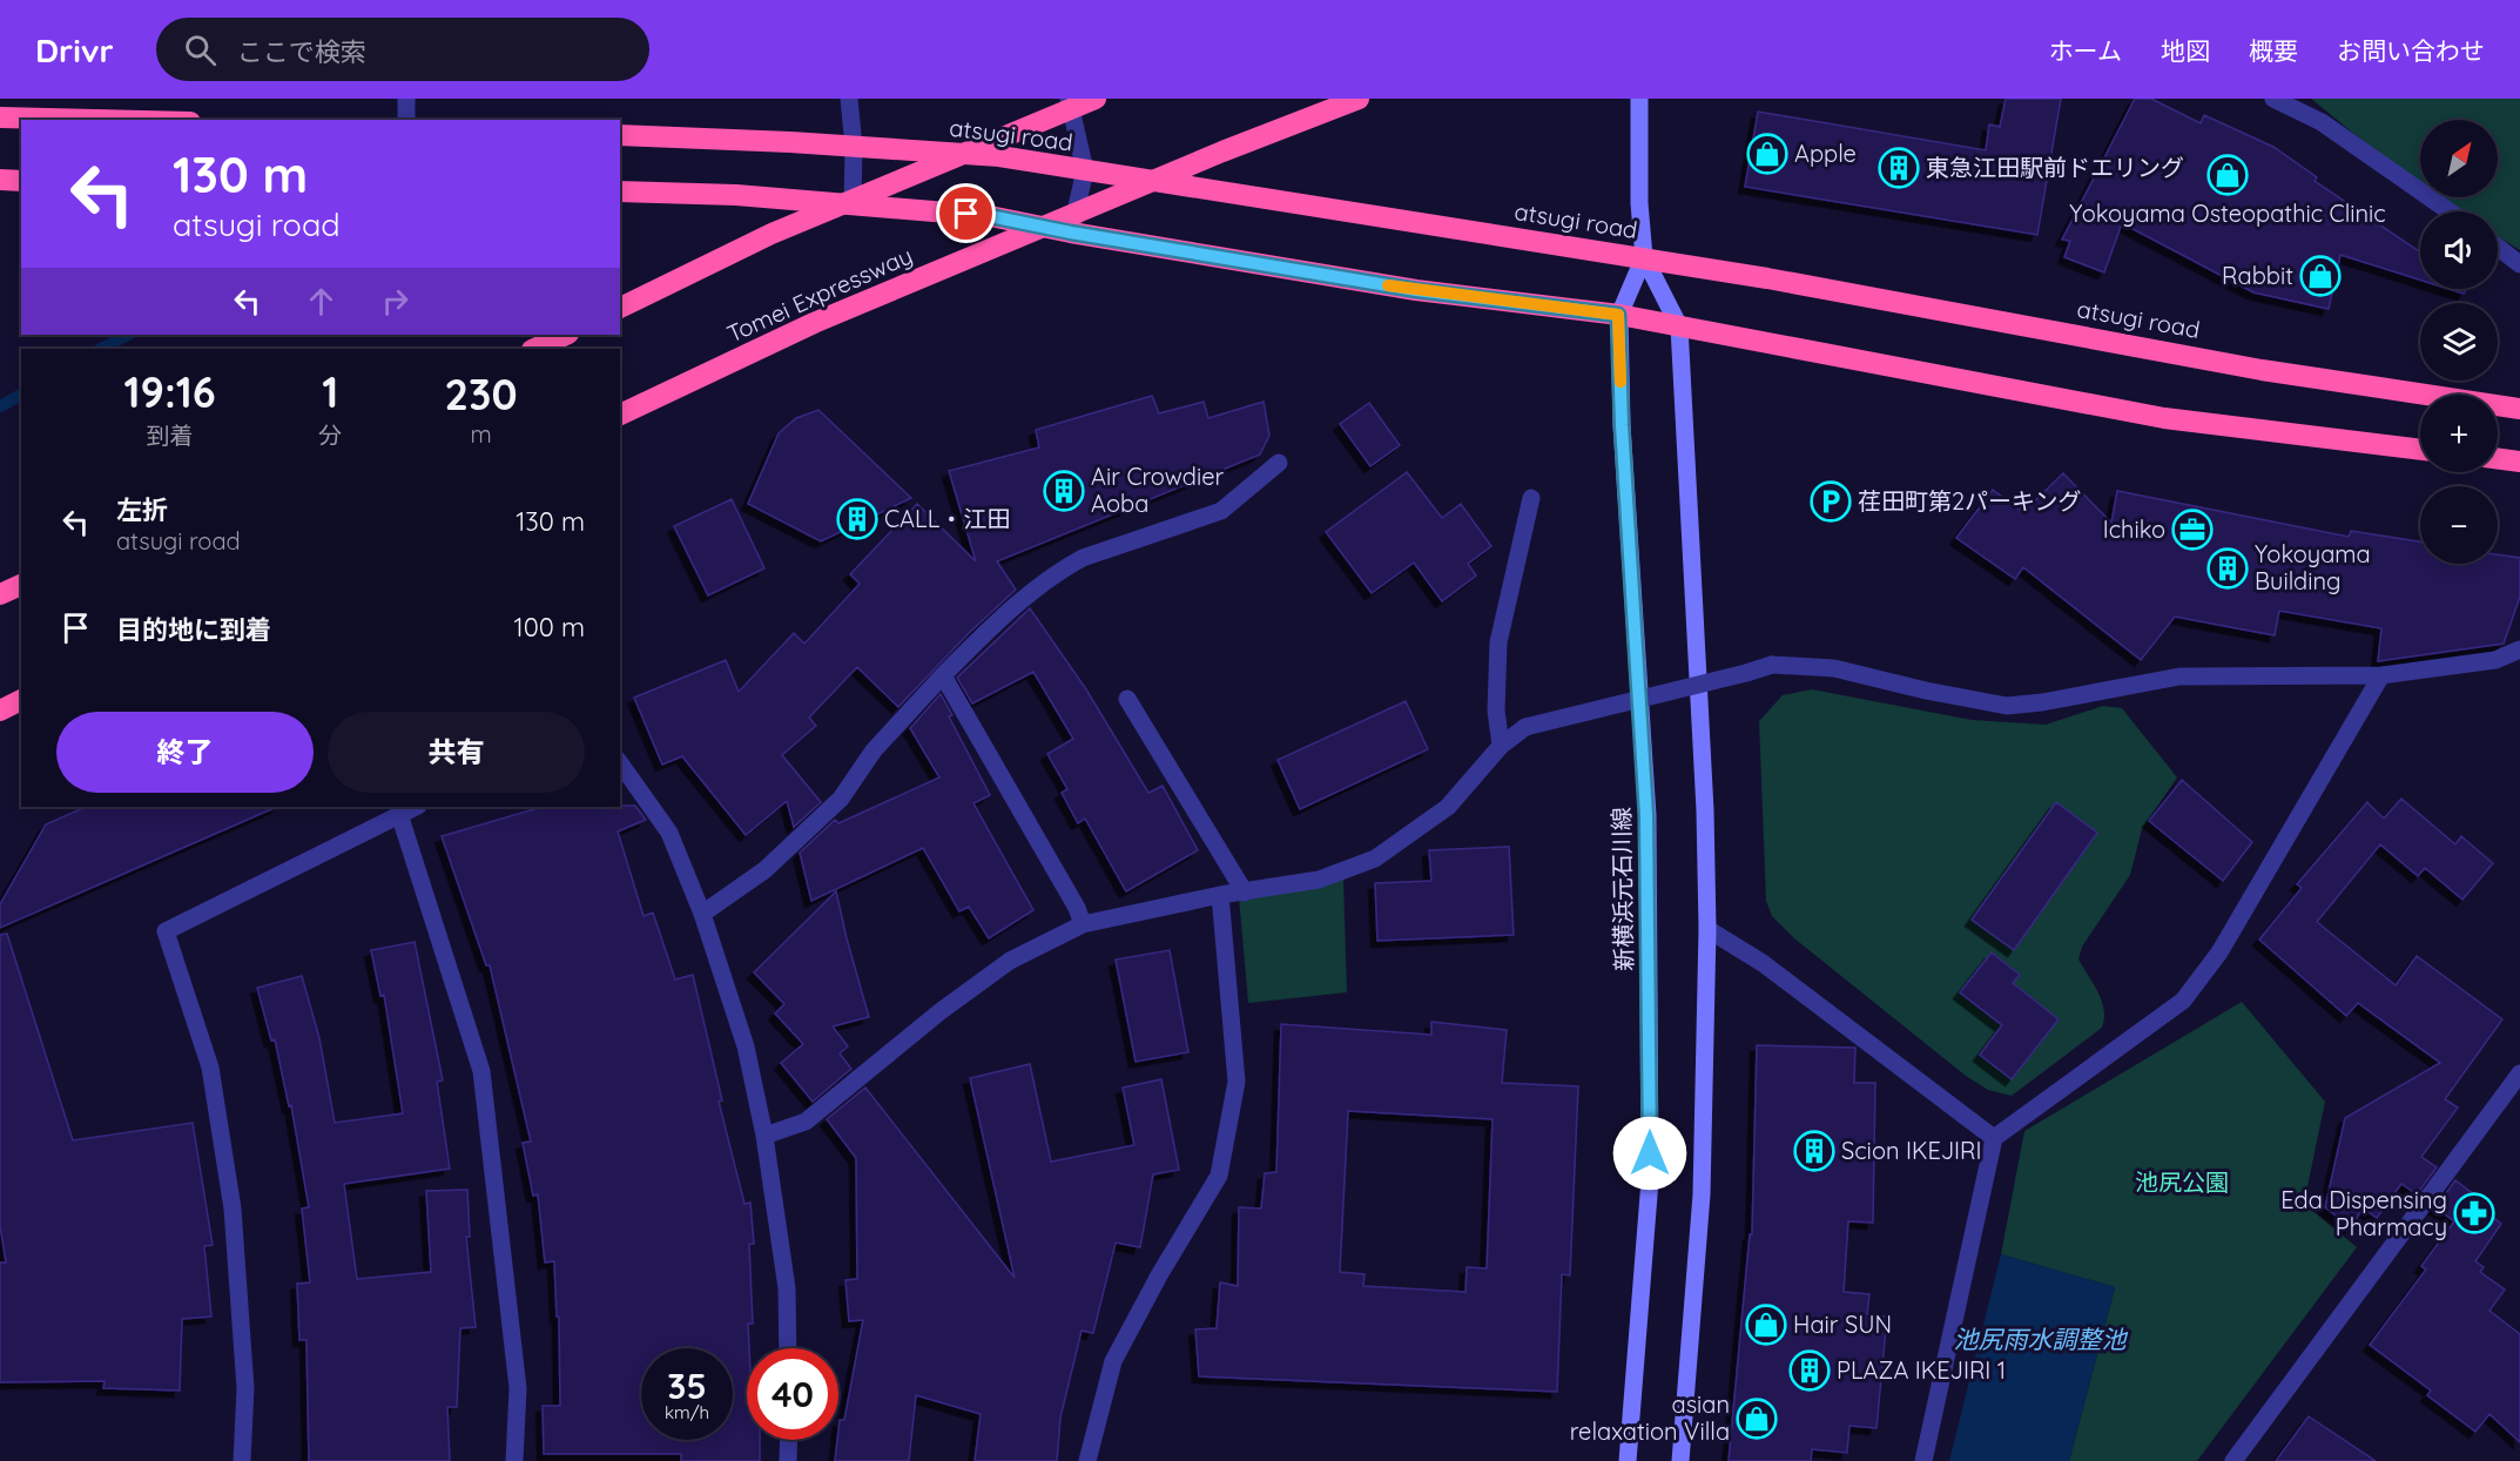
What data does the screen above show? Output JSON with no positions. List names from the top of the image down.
{
  "streets": {
    "highway": ["atsugi road", "Tomei Expressway"],
    "street": ["新横浜元石川線"]
  },
  "water": ["池尻雨水調整池"],
  "parks": ["池尻公園"],
  "places": {
    "shop": [
      "Apple",
      "Yokoyama Osteopathic Clinic",
      "Rabbit",
      "Hair SUN",
      "asian relaxation Villa"
    ],
    "building": [
      "東急江田駅前ドエリング",
      "Air Crowdier Aoba",
      "CALL・江田",
      "Yokoyama Building",
      "Scion IKEJIRI",
      "PLAZA IKEJIRI 1"
    ],
    "parking": ["荏田町第2パーキング"],
    "office": ["Ichiko"],
    "pharmacy": ["Eda Dispensing Pharmacy"]
  },
  "north": "top right",
  "page": {
    "header": "Drivr",
    "search": "ここで検索",
    "nav": [
      "ホーム",
      "地図",
      "概要",
      "お問い合わせ"
    ],
    "map_buttons": ["+", "−"],
    "turn": ["130 m", "atsugi road"],
    "eta": [
      "19:16",
      "到着",
      "1",
      "分",
      "230",
      "m"
    ],
    "list": [
      {
        "name": "左折",
        "note": "atsugi road",
        "value": "130 m"
      },
      {
        "name": "目的地に到着",
        "value": "100 m"
      }
    ],
    "buttons": ["終了", "共有"],
    "speed": "35 km/h",
    "limit": "40"
  }
}
